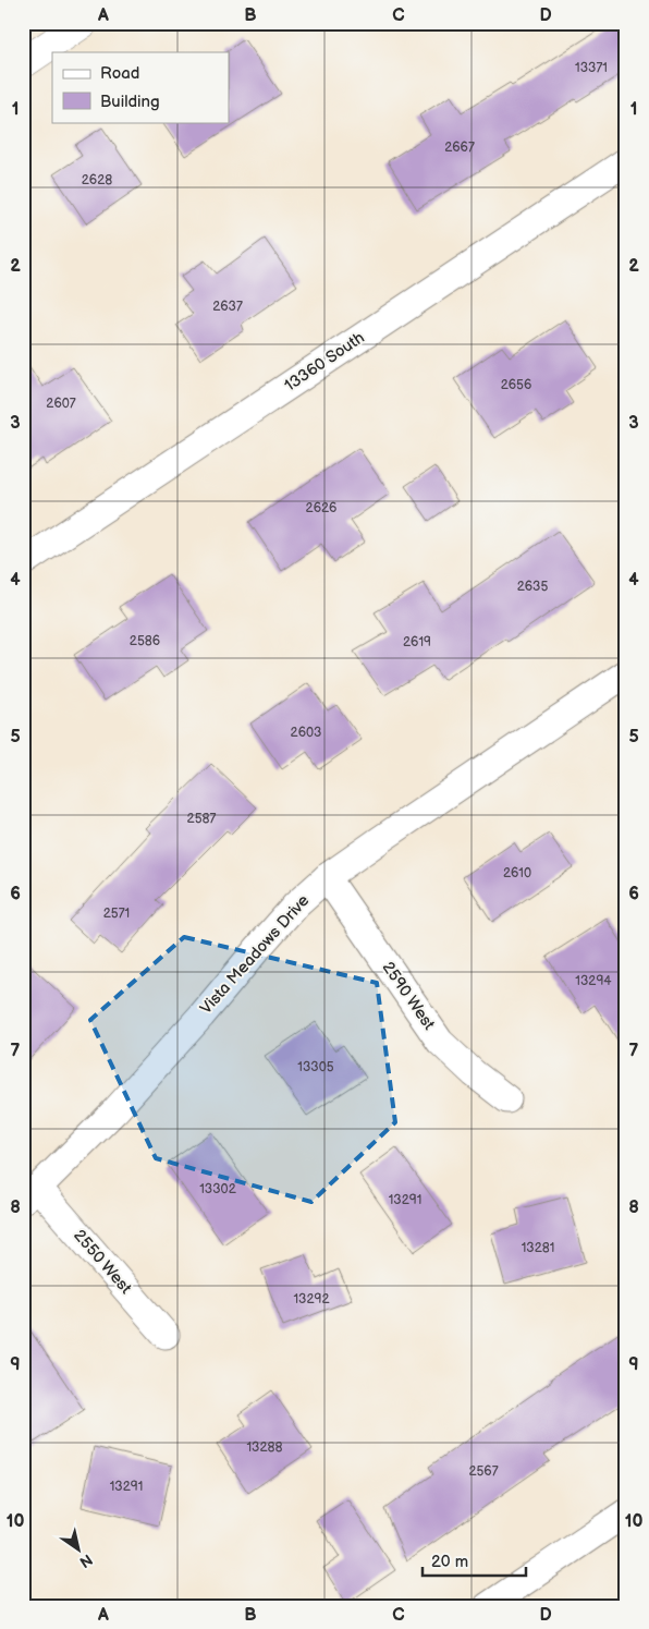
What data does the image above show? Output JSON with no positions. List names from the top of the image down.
{
  "streets": {
    "street": [
      "13360 South",
      "Vista Meadows Drive",
      "2590 West",
      "2550 West"
    ]
  },
  "crossings": [
    ["Vista Meadows Drive", "2590 West"],
    ["Vista Meadows Drive", "2550 West"]
  ],
  "house_numbers": [
    "13371",
    "2667",
    "2628",
    "2637",
    "2656",
    "2607",
    "2626",
    "2635",
    "2586",
    "2619",
    "2603",
    "2587",
    "2610",
    "2571",
    "13294",
    "13305",
    "13302",
    "13291",
    "13281",
    "13292",
    "13288",
    "2567",
    "13291"
  ],
  "legend": ["Road", "Building"],
  "scale_bar": "20 m",
  "north": "bottom right",
  "grid": {
    "columns": [
      "A",
      "B",
      "C",
      "D"
    ],
    "rows": [
      "1",
      "2",
      "3",
      "4",
      "5",
      "6",
      "7",
      "8",
      "9",
      "10"
    ]
  }
}
